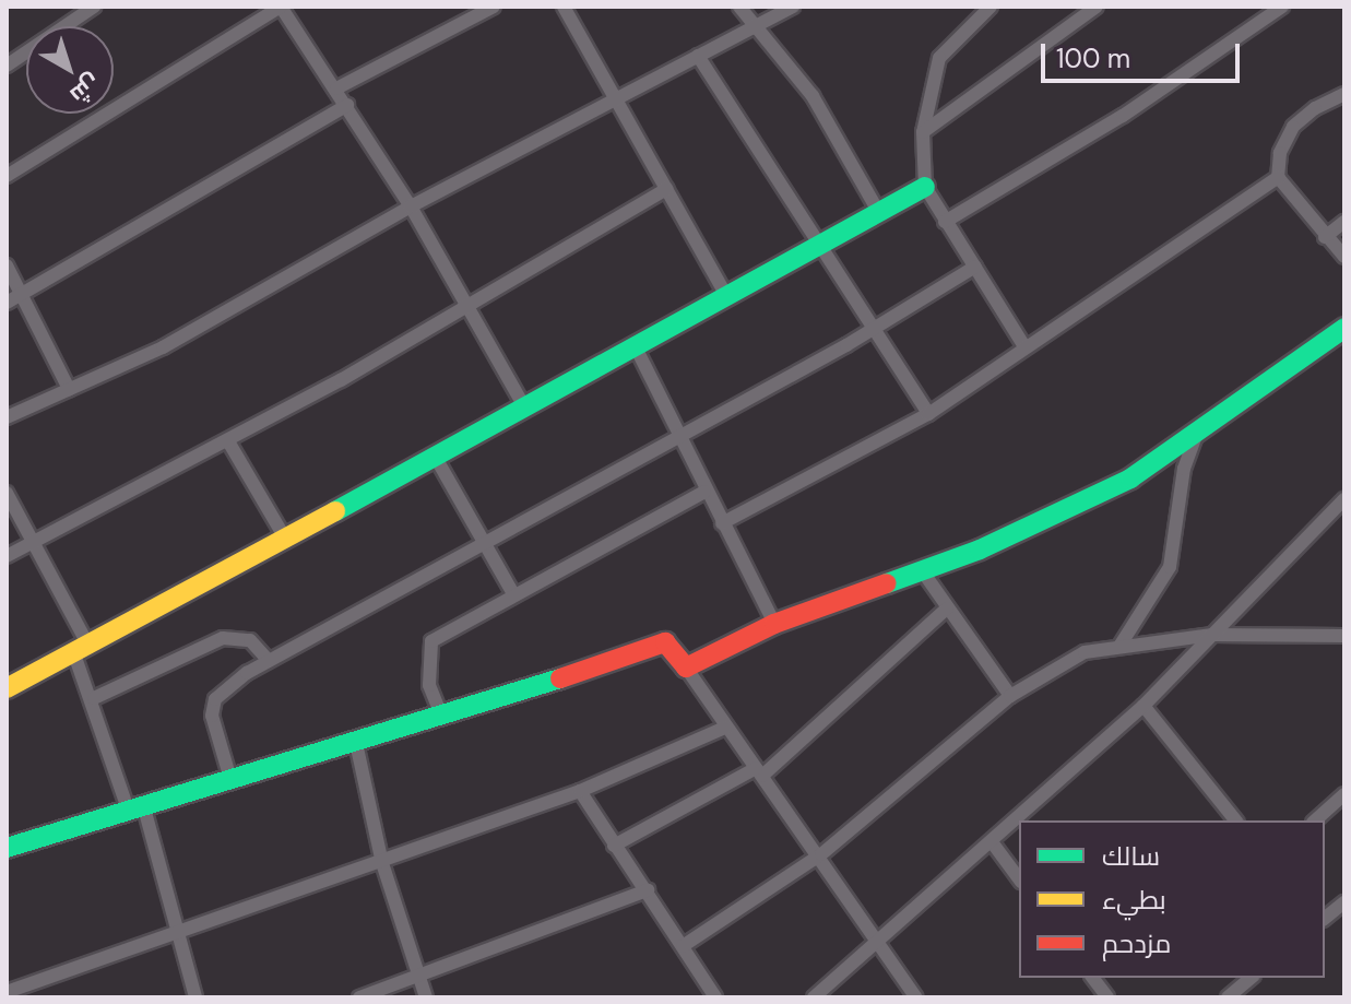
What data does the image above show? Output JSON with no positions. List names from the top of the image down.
{
  "legend": ["سالك", "بطيء", "مزدحم"],
  "scale_bar": "100 m",
  "north": "bottom right"
}
